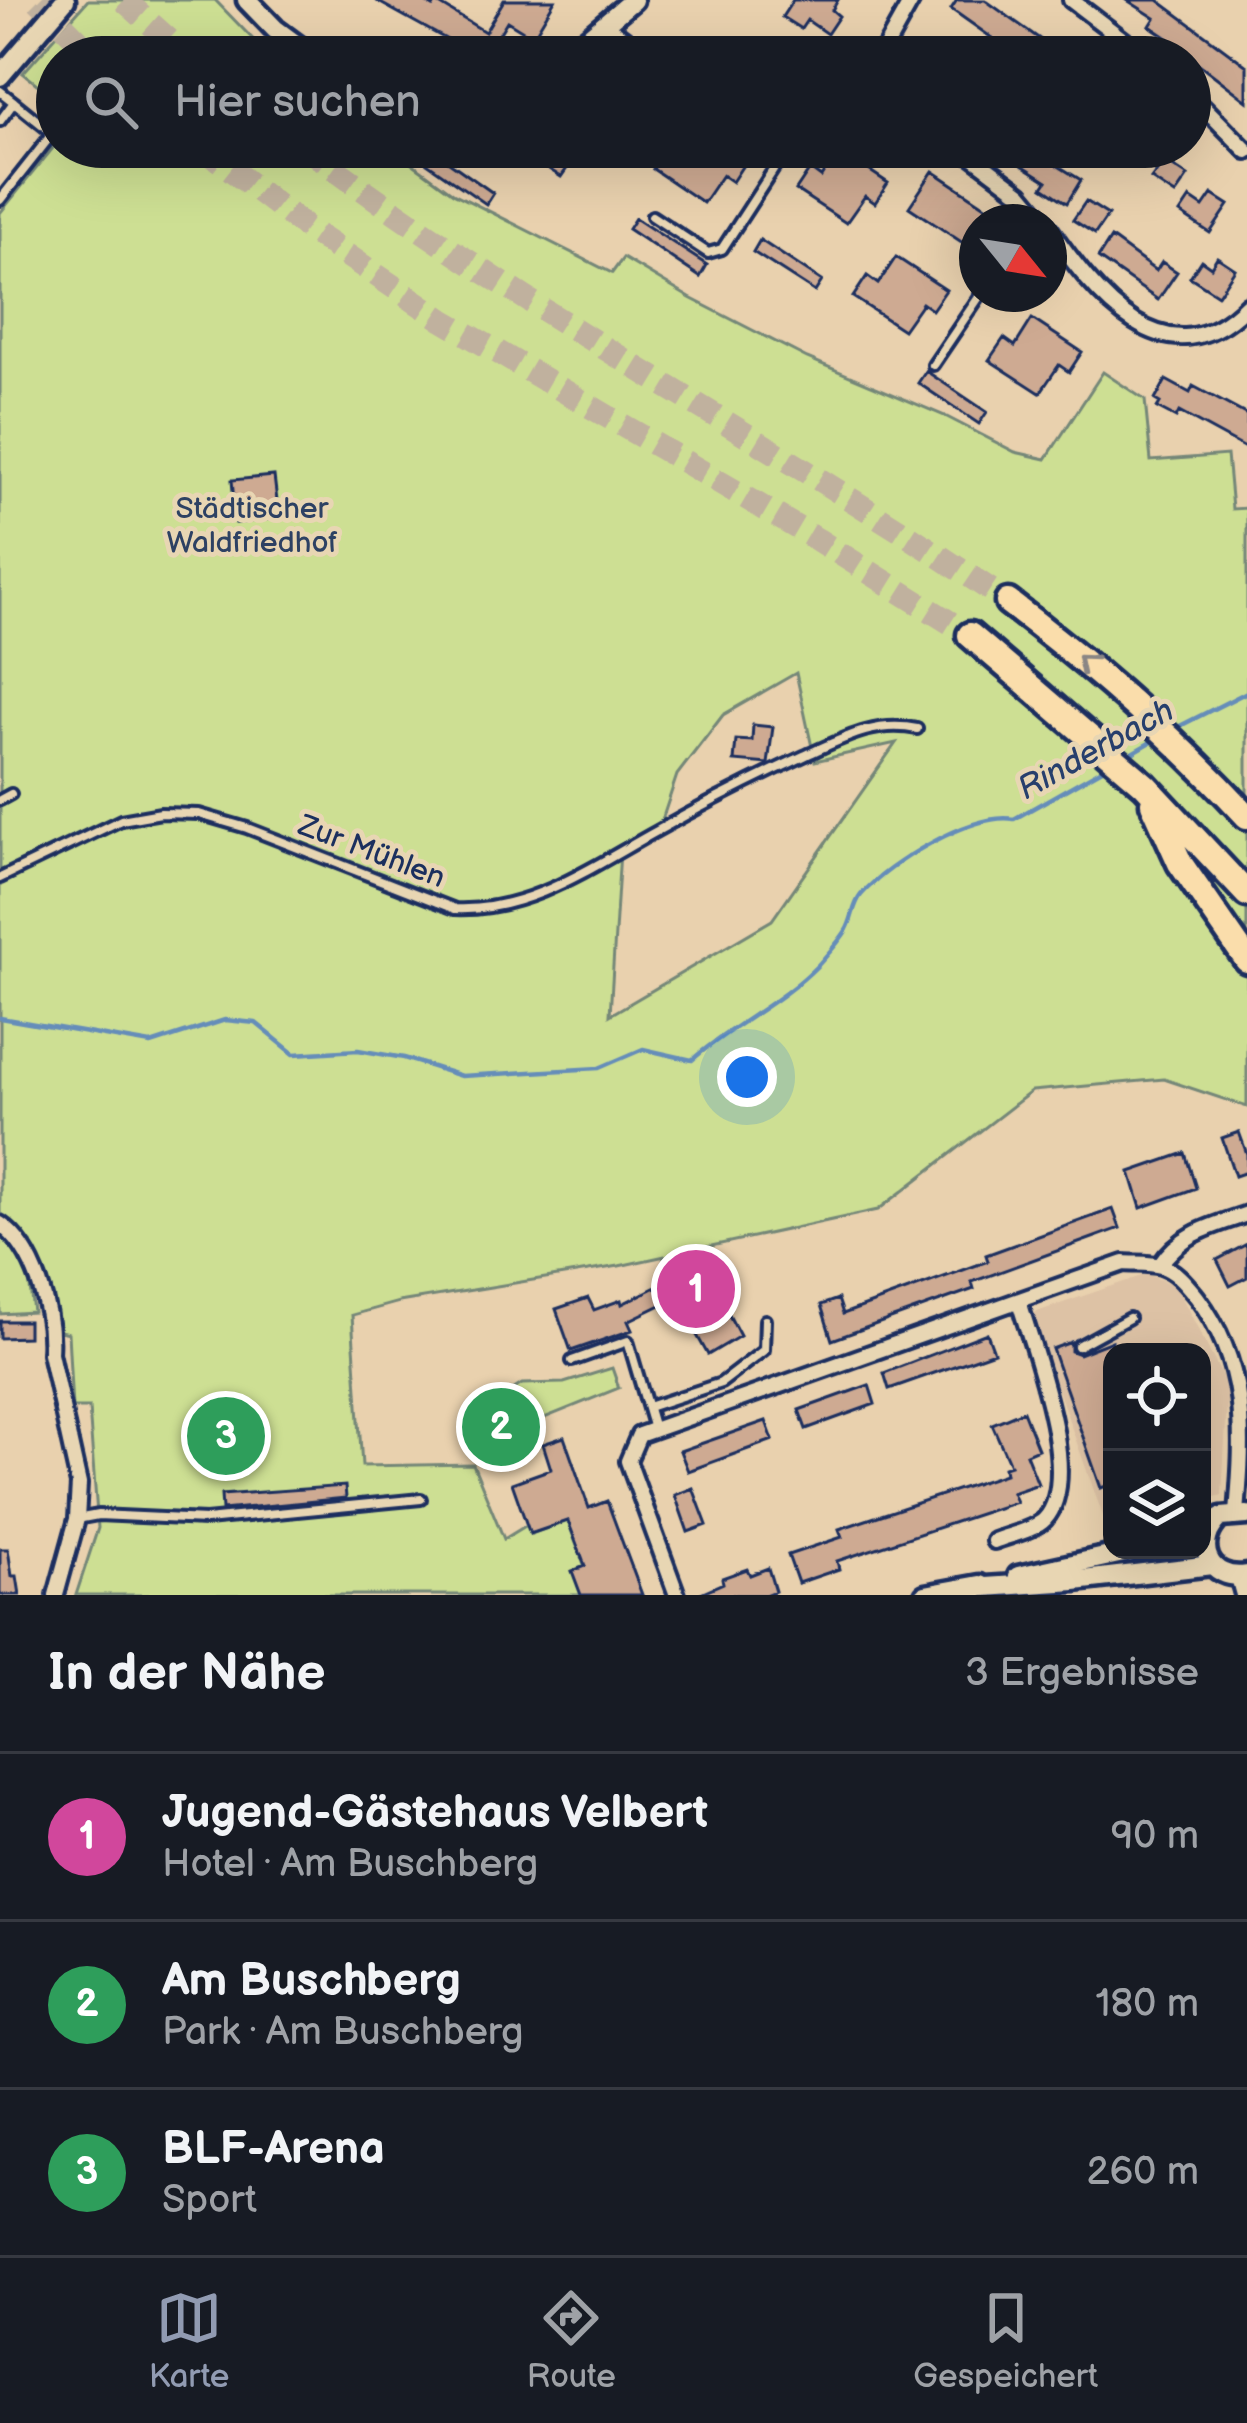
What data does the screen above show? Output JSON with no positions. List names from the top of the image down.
{
  "streets": {
    "lane": ["Zur Mühlen"]
  },
  "water": ["Rinderbach"],
  "parks": ["Städtischer Waldfriedhof"],
  "north": "bottom right",
  "page": {
    "search": "Hier suchen",
    "pins": ["1", "2", "3"],
    "heading": ["In der Nähe", "3 Ergebnisse"],
    "list": [
      {
        "mark": "1",
        "name": "Jugend-Gästehaus Velbert",
        "note": "Hotel · Am Buschberg",
        "value": "90 m"
      },
      {
        "mark": "2",
        "name": "Am Buschberg",
        "note": "Park · Am Buschberg",
        "value": "180 m"
      },
      {
        "mark": "3",
        "name": "BLF-Arena",
        "note": "Sport",
        "value": "260 m"
      }
    ],
    "nav": ["Karte", "Route", "Gespeichert"]
  }
}
